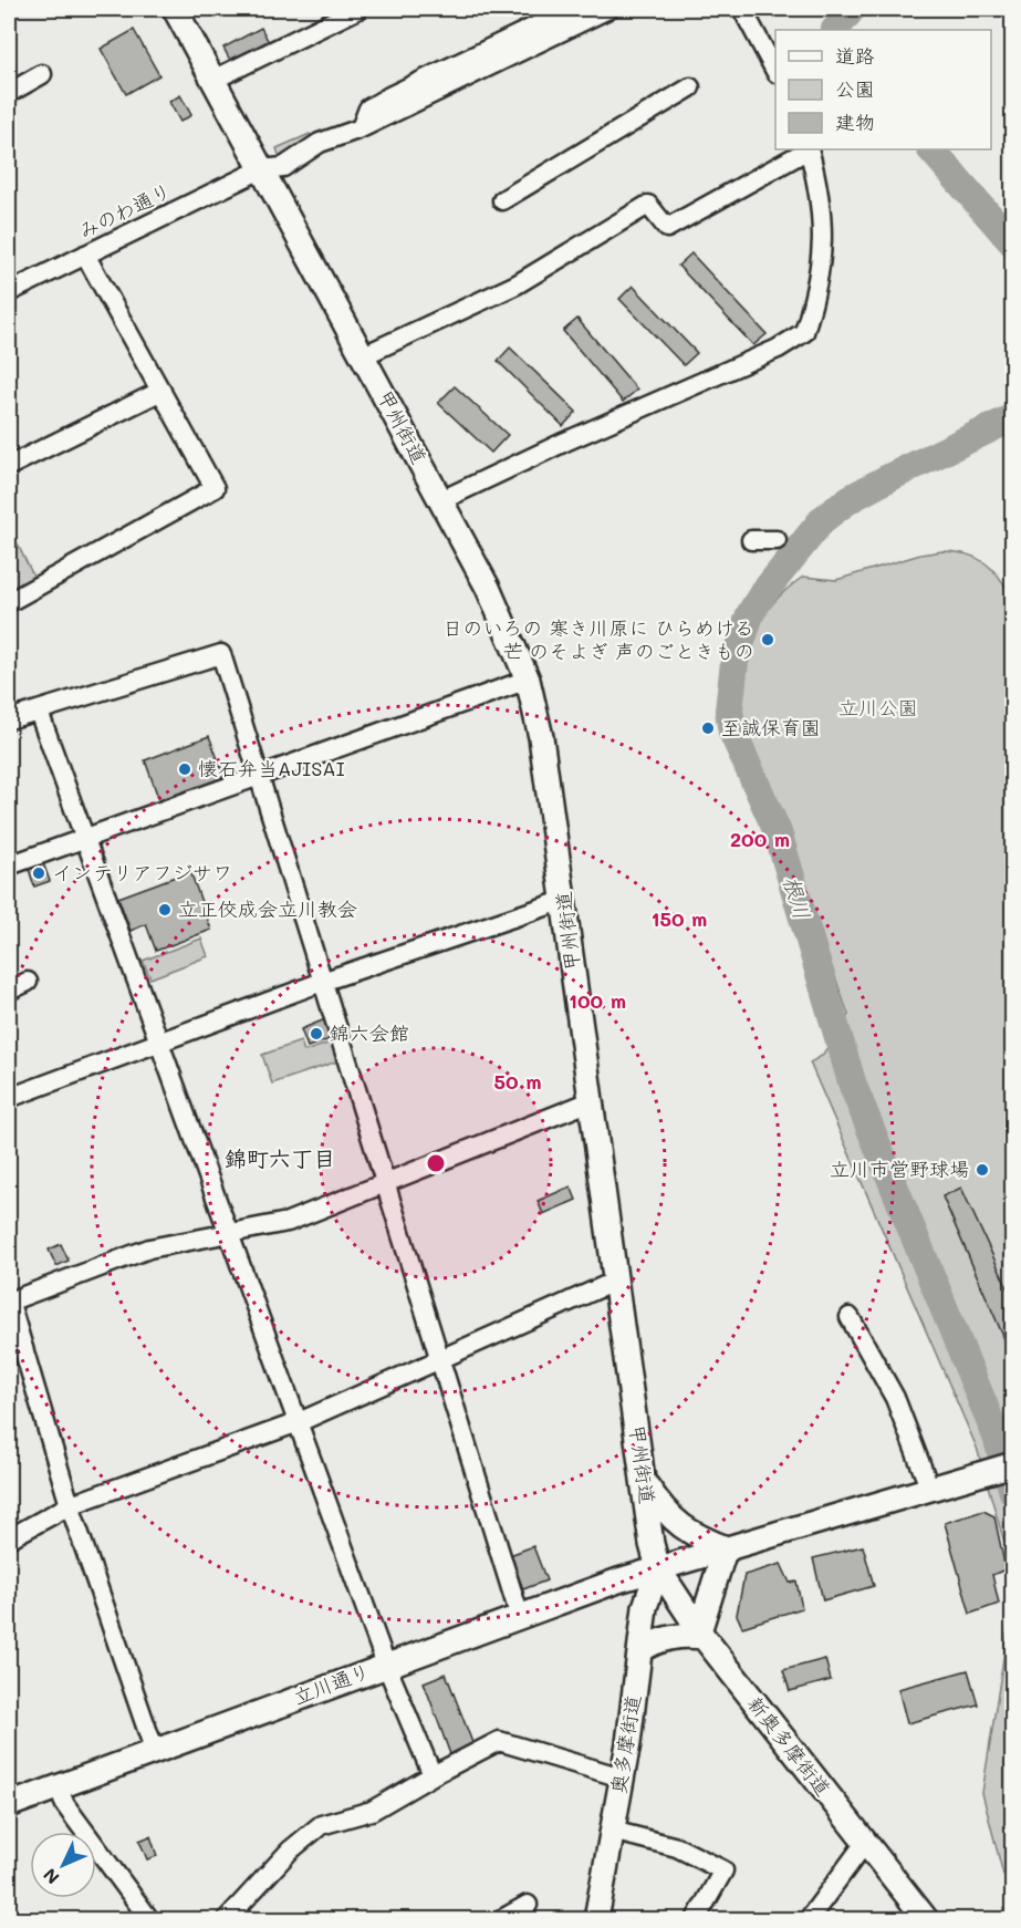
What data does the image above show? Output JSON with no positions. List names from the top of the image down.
{
  "streets": {
    "main road": [
      "甲州街道",
      "立川通り",
      "奥多摩街道",
      "新奥多摩街道"
    ],
    "street": ["みのわ通り"]
  },
  "crossings": [
    ["みのわ通り", "甲州街道"],
    ["甲州街道", "立川通り"],
    ["甲州街道", "奥多摩街道"],
    ["甲州街道", "新奥多摩街道"],
    ["立川通り", "奥多摩街道"],
    ["立川通り", "新奥多摩街道"],
    ["奥多摩街道", "新奥多摩街道"]
  ],
  "districts": ["錦町六丁目"],
  "water": ["根川"],
  "parks": ["立川公園"],
  "places": [
    "日のいろの 寒き川原に ひらめける 芒 のそよぎ 声のごときもの",
    "至誠保育園",
    "懐石弁当AJISAI",
    "インテリアフジサワ",
    "立正佼成会立川教会",
    "錦六会館",
    "立川市営野球場"
  ],
  "legend": ["道路", "公園", "建物"],
  "north": "bottom left",
  "rings": [
    "200 m",
    "150 m",
    "100 m",
    "50 m"
  ]
}
